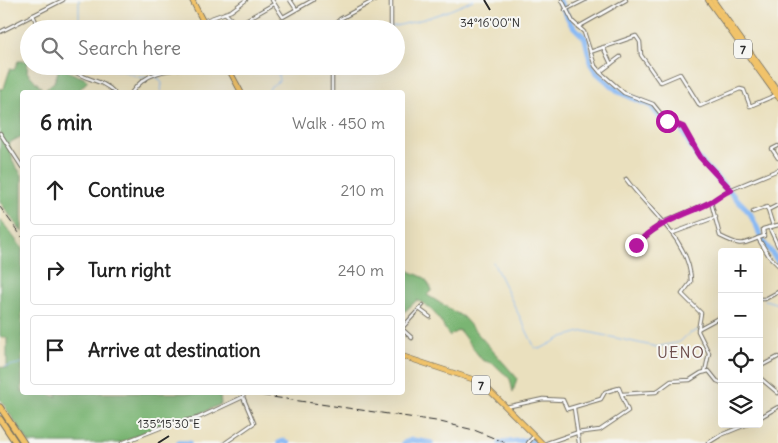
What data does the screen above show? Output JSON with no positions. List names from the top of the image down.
{
  "streets": {
    "main road": ["7"]
  },
  "districts": ["UENO"],
  "page": {
    "search": "Search here",
    "heading": ["6 min", "Walk · 450 m"],
    "list": [
      ["Continue", "210 m"],
      ["Turn right", "240 m"],
      "Arrive at destination"
    ],
    "map_buttons": ["+", "−"]
  },
  "coordinates": ["34°16'00\"N", "135°15'30\"E"]
}
